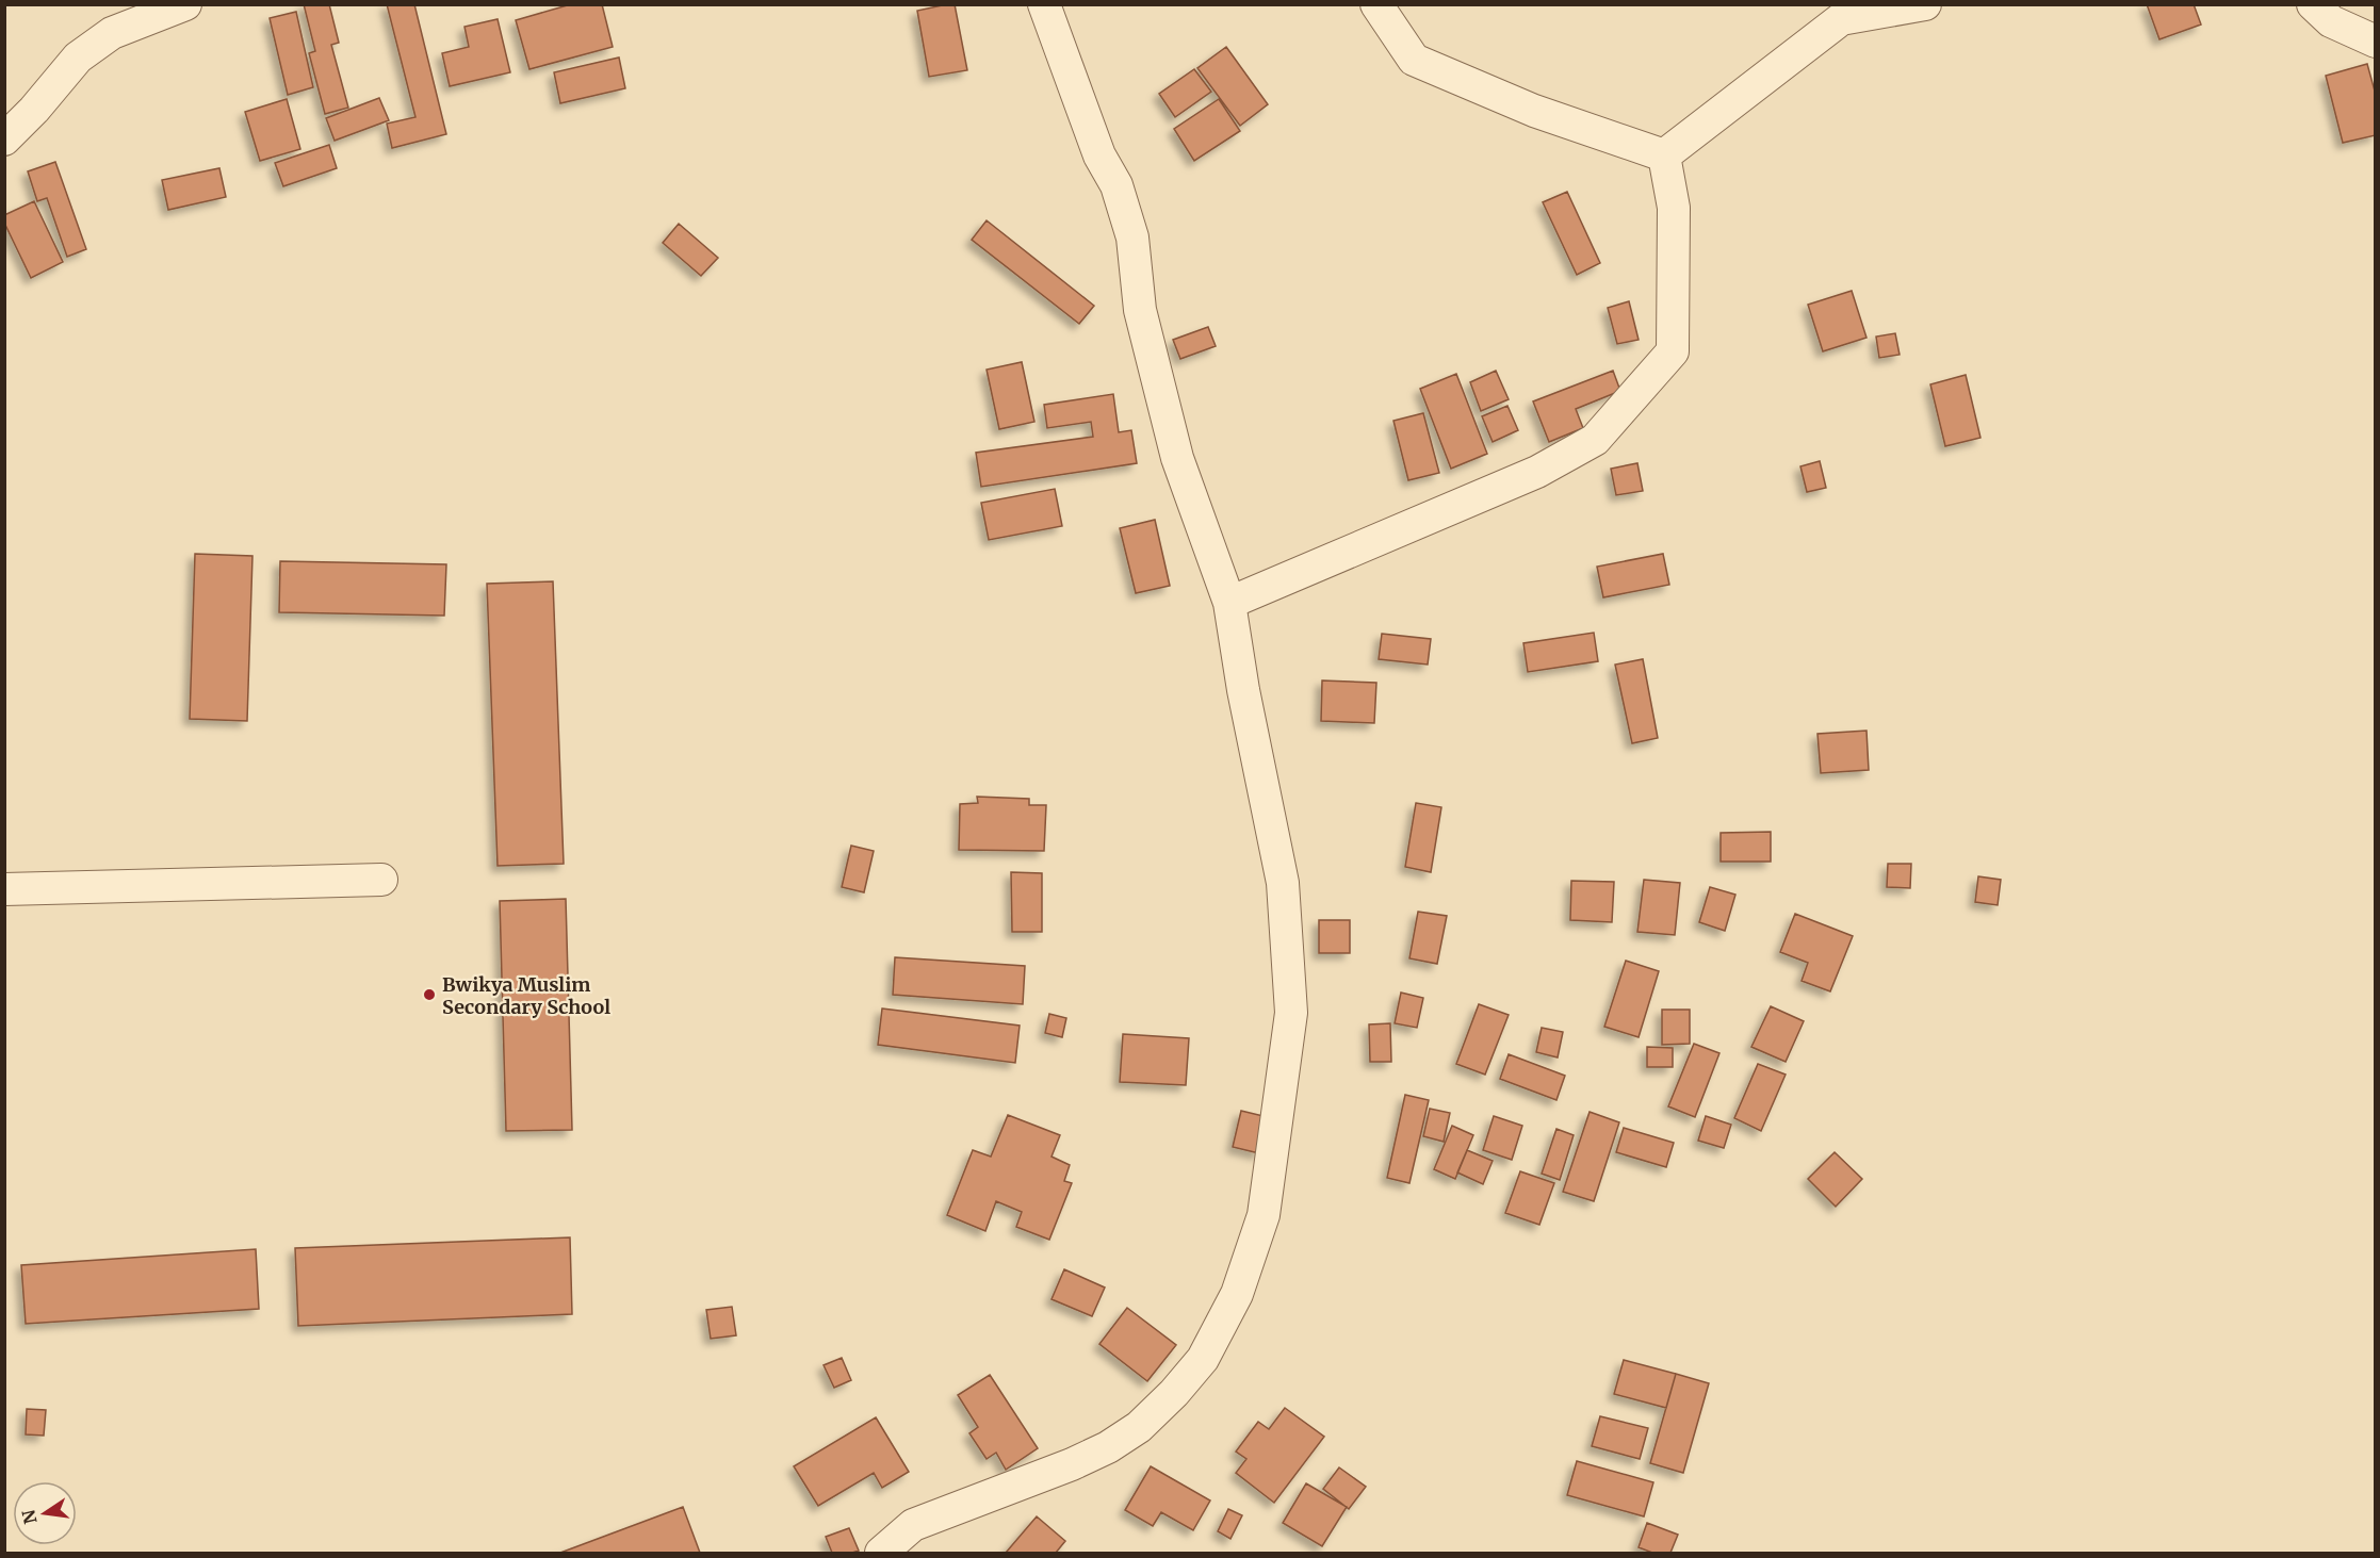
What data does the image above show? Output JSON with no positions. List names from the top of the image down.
{
  "places": ["Bwikya Muslim Secondary School"],
  "north": "left"
}
